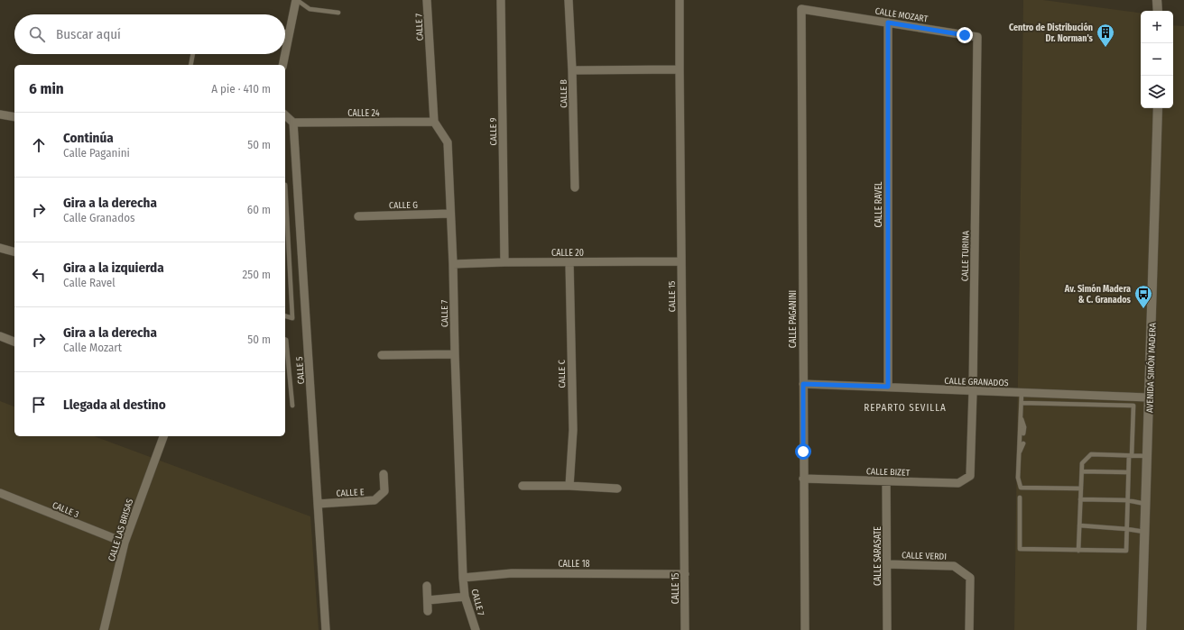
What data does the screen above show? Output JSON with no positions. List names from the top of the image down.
{
  "streets": {
    "street": [
      "CALLE MOZART",
      "CALLE 7",
      "CALLE B",
      "CALLE 24",
      "CALLE 9",
      "CALLE G",
      "CALLE RAVEL",
      "CALLE 20",
      "CALLE TURINA",
      "CALLE 15",
      "CALLE PAGANINI",
      "AVENIDA SIMÓN MADERA",
      "CALLE 5",
      "CALLE C",
      "CALLE GRANADOS",
      "CALLE BIZET",
      "CALLE E",
      "CALLE 3",
      "CALLE LAS BRISAS",
      "CALLE VERDI",
      "CALLE SARASATE",
      "CALLE 18"
    ]
  },
  "crossings": [
    ["CALLE MOZART", "CALLE RAVEL"],
    ["CALLE MOZART", "CALLE TURINA"],
    ["CALLE MOZART", "CALLE PAGANINI"],
    ["CALLE 7", "CALLE 24"],
    ["CALLE 7", "CALLE G"],
    ["CALLE 7", "CALLE 20"],
    ["CALLE 7", "CALLE 18"],
    ["CALLE 24", "CALLE 5"],
    ["CALLE 9", "CALLE 20"],
    ["CALLE RAVEL", "CALLE GRANADOS"],
    ["CALLE 20", "CALLE 15"],
    ["CALLE 20", "CALLE C"],
    ["CALLE TURINA", "CALLE GRANADOS"],
    ["CALLE TURINA", "CALLE BIZET"],
    ["CALLE 15", "CALLE 18"],
    ["CALLE PAGANINI", "CALLE GRANADOS"],
    ["CALLE PAGANINI", "CALLE BIZET"],
    ["AVENIDA SIMÓN MADERA", "CALLE GRANADOS"],
    ["CALLE 5", "CALLE E"],
    ["CALLE BIZET", "CALLE SARASATE"],
    ["CALLE 3", "CALLE LAS BRISAS"],
    ["CALLE VERDI", "CALLE SARASATE"]
  ],
  "districts": ["REPARTO SEVILLA"],
  "places": {
    "building": ["Centro de Distribución Dr. Norman's"],
    "bus stop": ["Av. Simón Madera & C. Granados"]
  },
  "page": {
    "map_buttons": ["+", "−"],
    "search": "Buscar aquí",
    "heading": ["6 min", "A pie · 410 m"],
    "list": [
      ["Continúa", "Calle Paganini", "50 m"],
      ["Gira a la derecha", "Calle Granados", "60 m"],
      ["Gira a la izquierda", "Calle Ravel", "250 m"],
      ["Gira a la derecha", "Calle Mozart", "50 m"],
      "Llegada al destino"
    ]
  }
}
